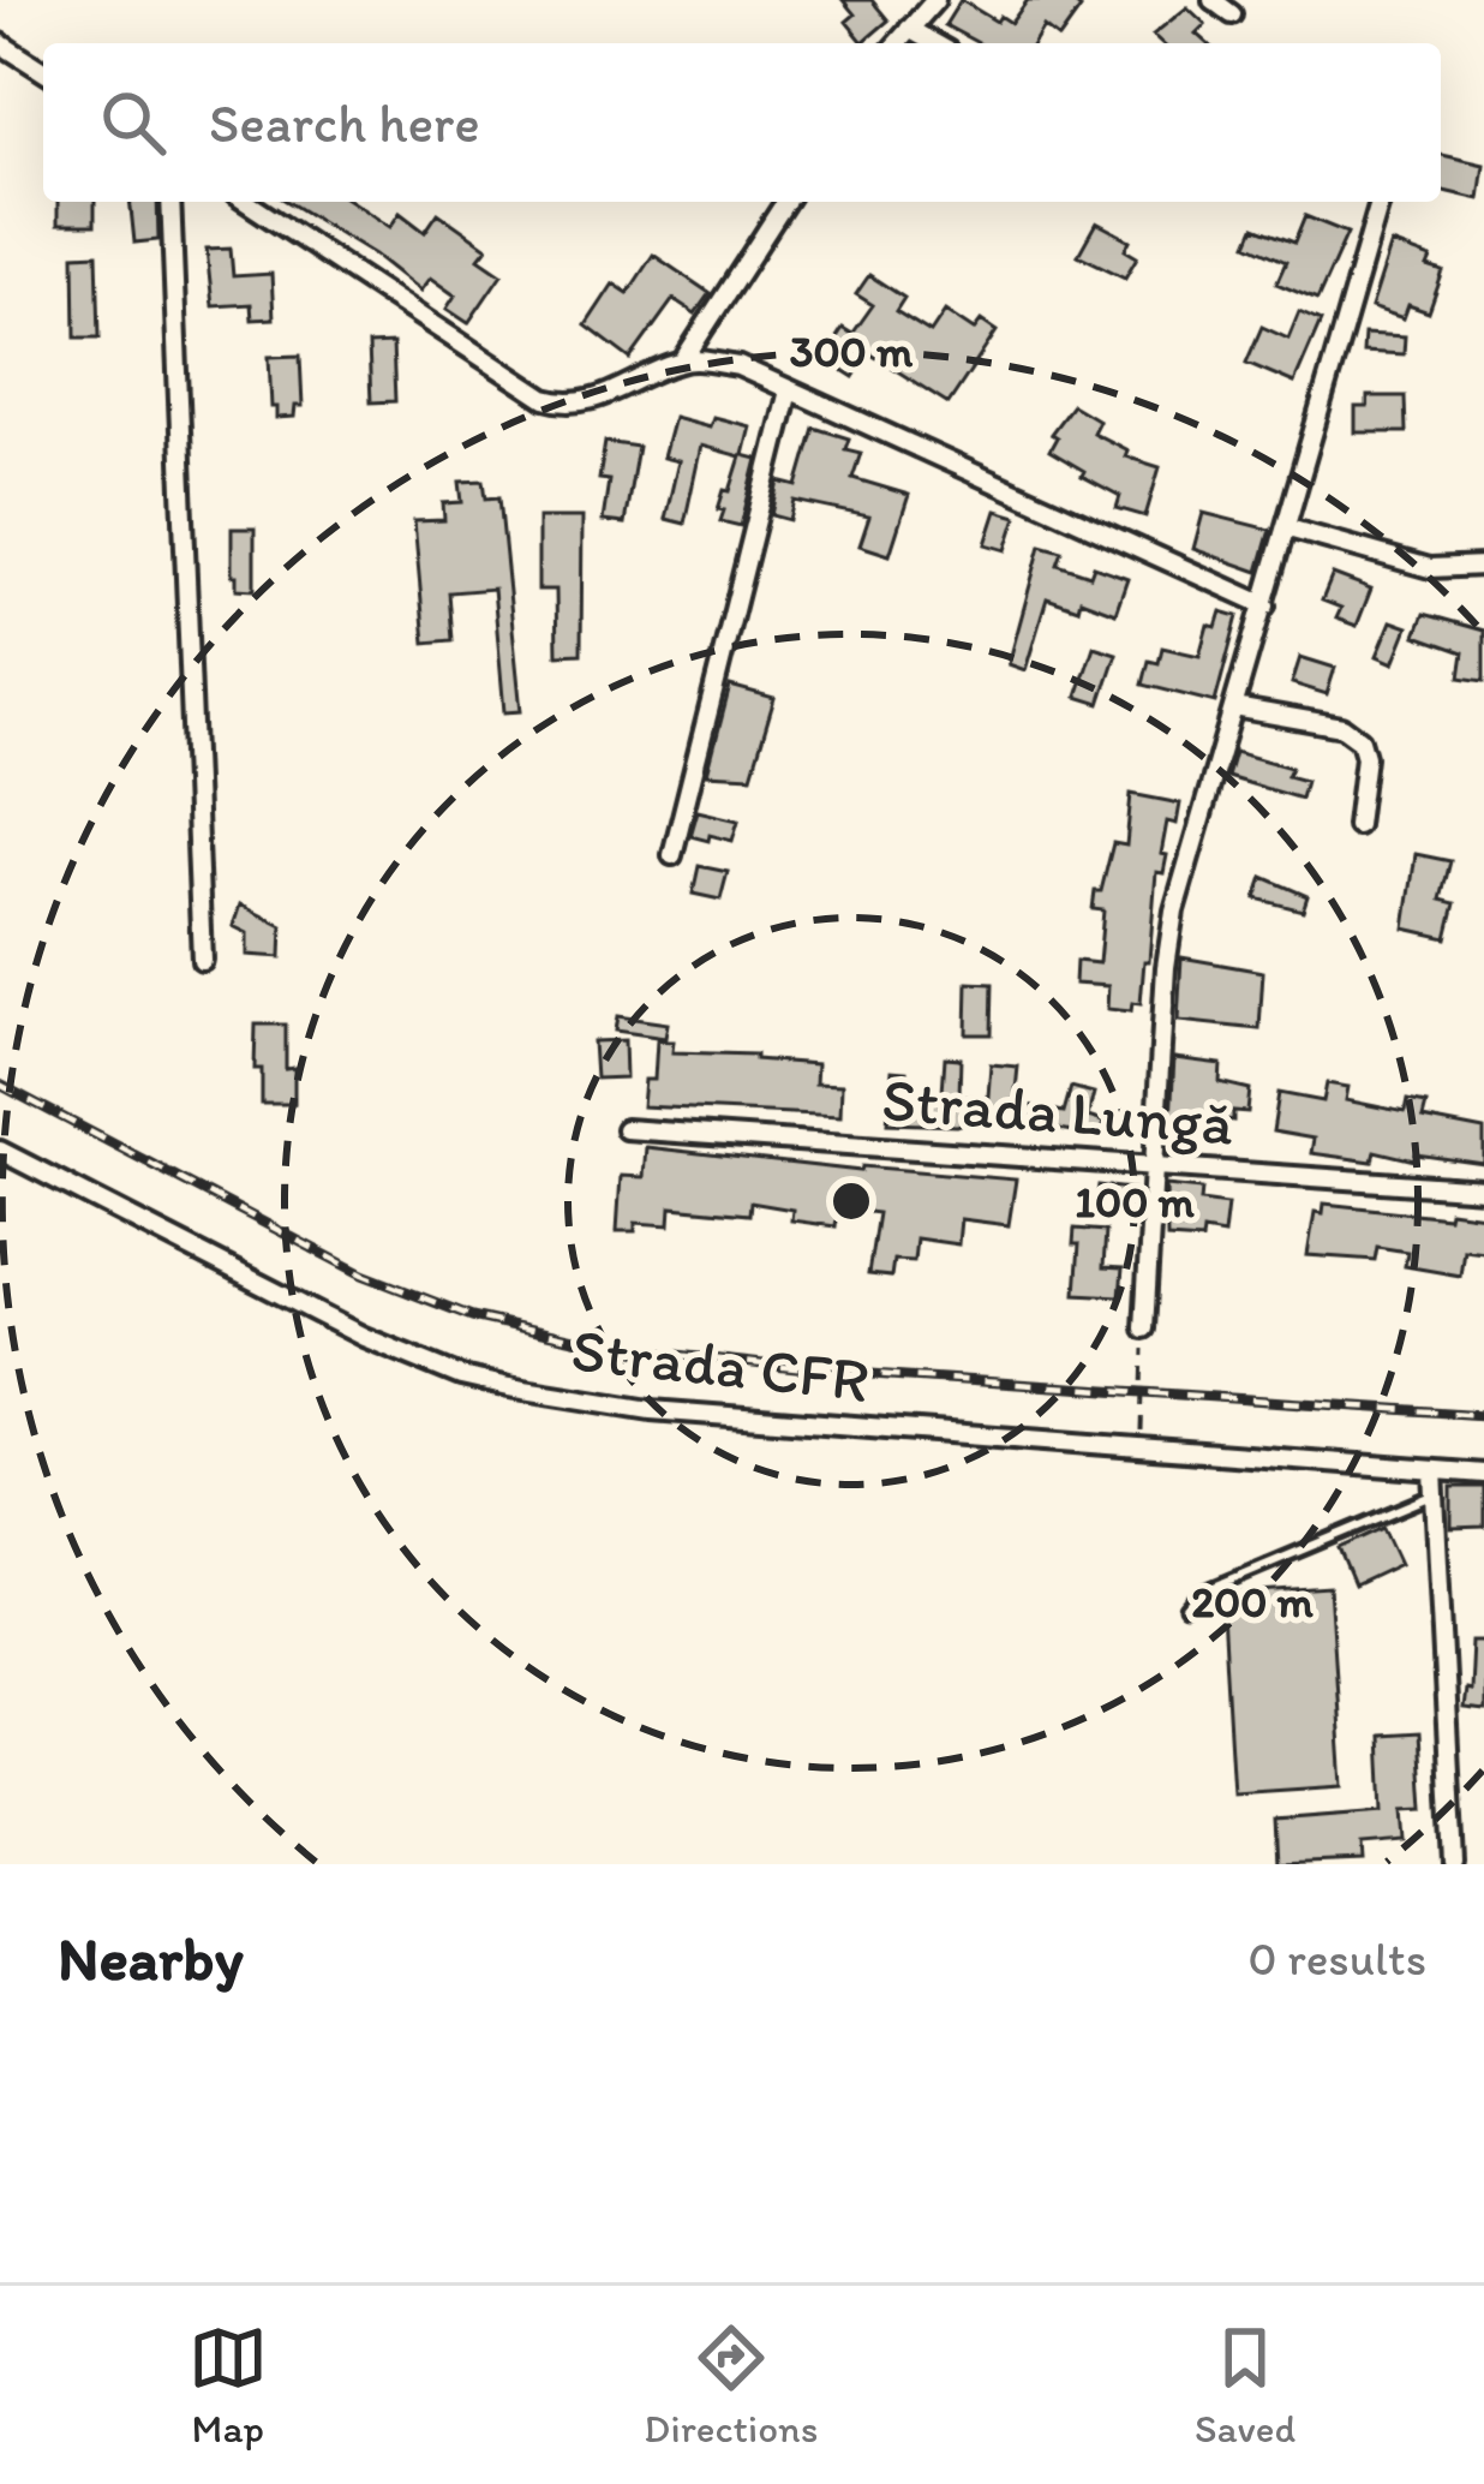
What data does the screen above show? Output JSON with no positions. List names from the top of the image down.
{
  "streets": {
    "street": ["Strada Lungă", "Strada CFR"]
  },
  "page": {
    "search": "Search here",
    "heading": ["Nearby", "0 results"],
    "nav": ["Map", "Directions", "Saved"]
  },
  "rings": ["300 m", "100 m", "200 m"]
}
